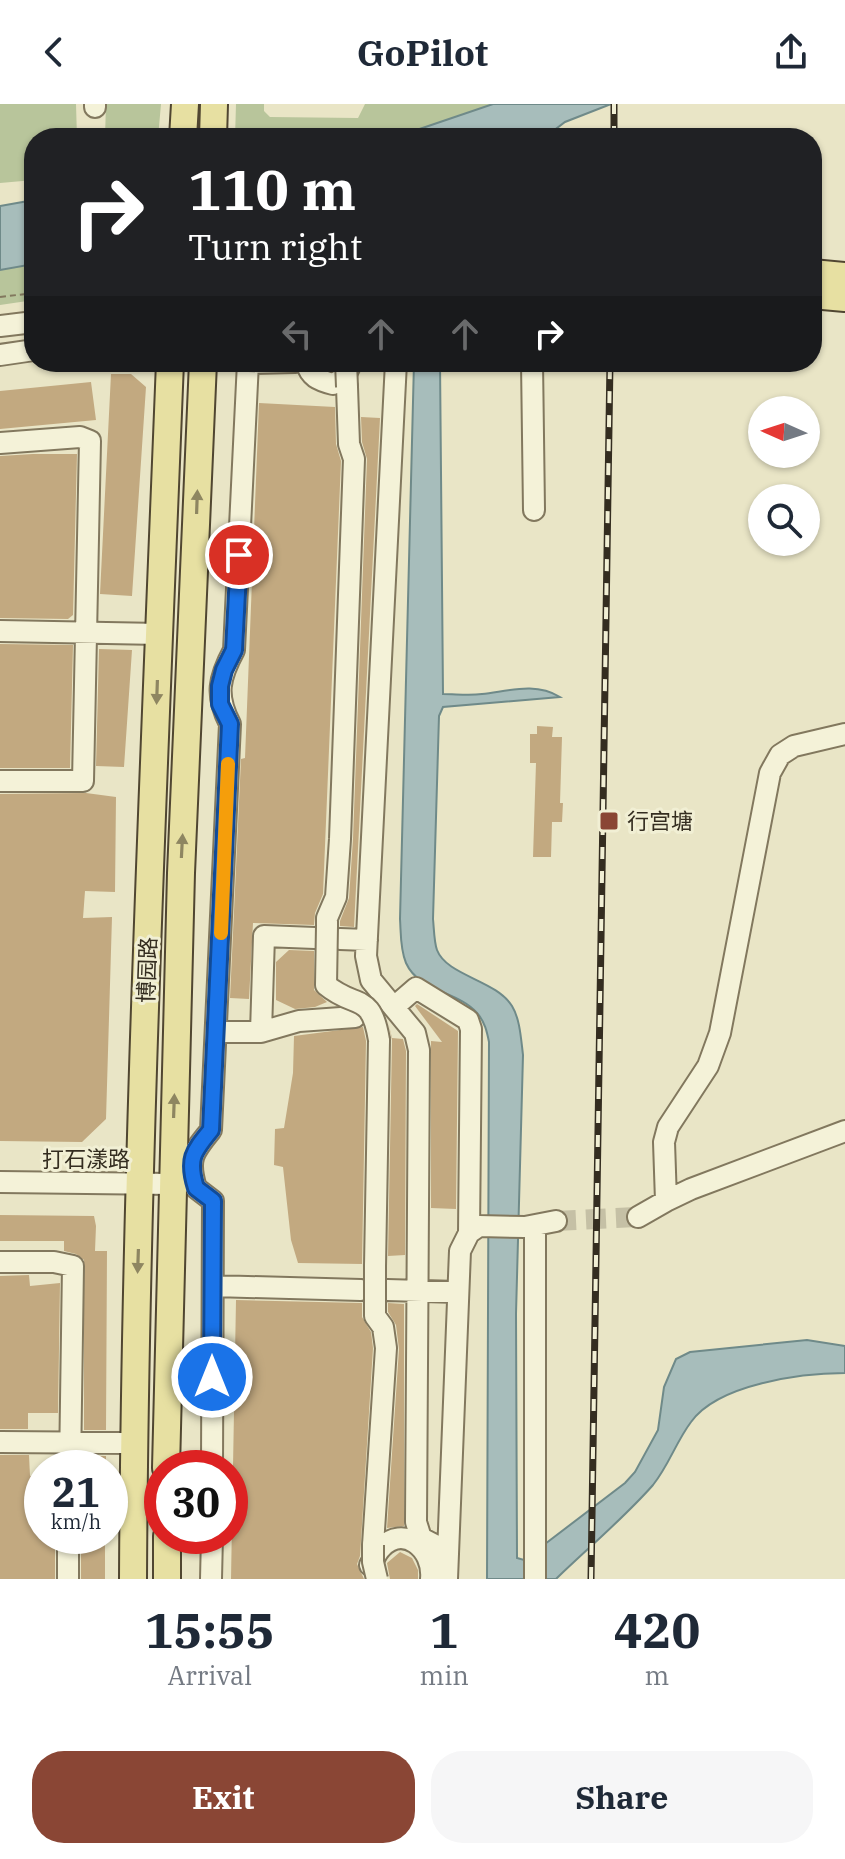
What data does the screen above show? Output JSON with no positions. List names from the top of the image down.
{
  "streets": {
    "main road": ["博园路"],
    "street": ["打石漾路"]
  },
  "crossings": [
    ["博园路", "打石漾路"]
  ],
  "places": {
    "transit": ["行宫塘"]
  },
  "north": "left",
  "page": {
    "header": "GoPilot",
    "turn": ["110 m", "Turn right"],
    "speed": "21 km/h",
    "limit": "30",
    "eta": [
      "15:55",
      "Arrival",
      "1",
      "min",
      "420",
      "m"
    ],
    "buttons": ["Exit", "Share"]
  }
}
